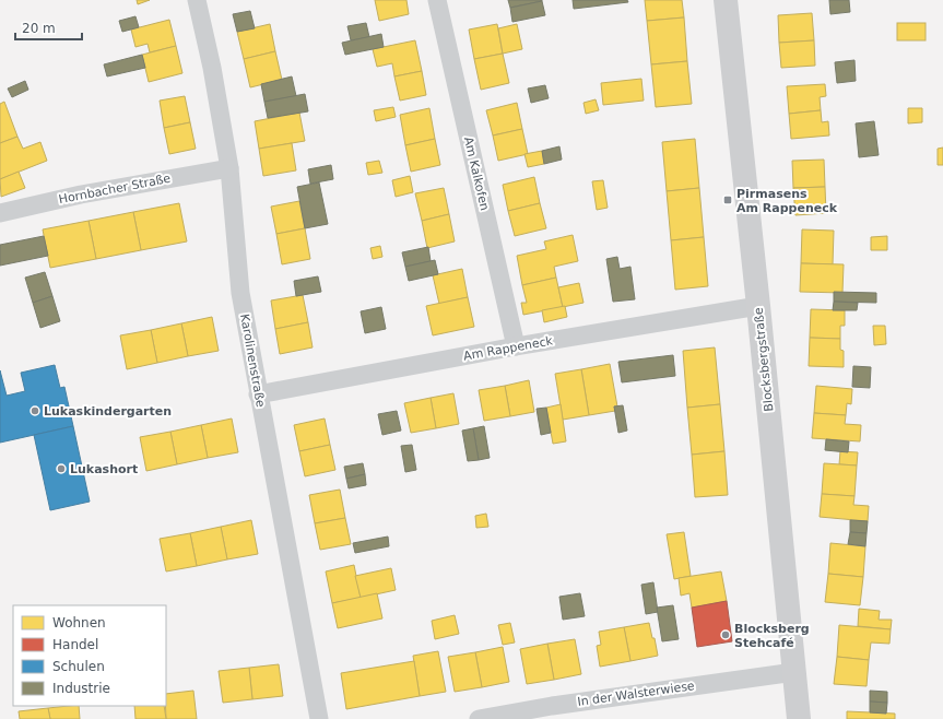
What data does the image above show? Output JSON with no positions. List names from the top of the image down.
{
  "streets": {
    "main road": ["Blocksbergstraße"],
    "street": [
      "Am Kalkofen",
      "Hornbacher Straße",
      "Am Rappeneck",
      "Karolinenstraße",
      "In der Walsterwiese"
    ]
  },
  "crossings": [
    ["Am Kalkofen", "Am Rappeneck"],
    ["Hornbacher Straße", "Karolinenstraße"],
    ["Am Rappeneck", "Blocksbergstraße"],
    ["Am Rappeneck", "Karolinenstraße"],
    ["Blocksbergstraße", "In der Walsterwiese"]
  ],
  "places": {
    "transit": ["Pirmasens Am Rappeneck"],
    "other": ["Lukaskindergarten", "Lukashort", "Blocksberg Stehcafé"]
  },
  "legend": [
    "Wohnen",
    "Handel",
    "Schulen",
    "Industrie"
  ],
  "scale_bar": "20 m"
}
